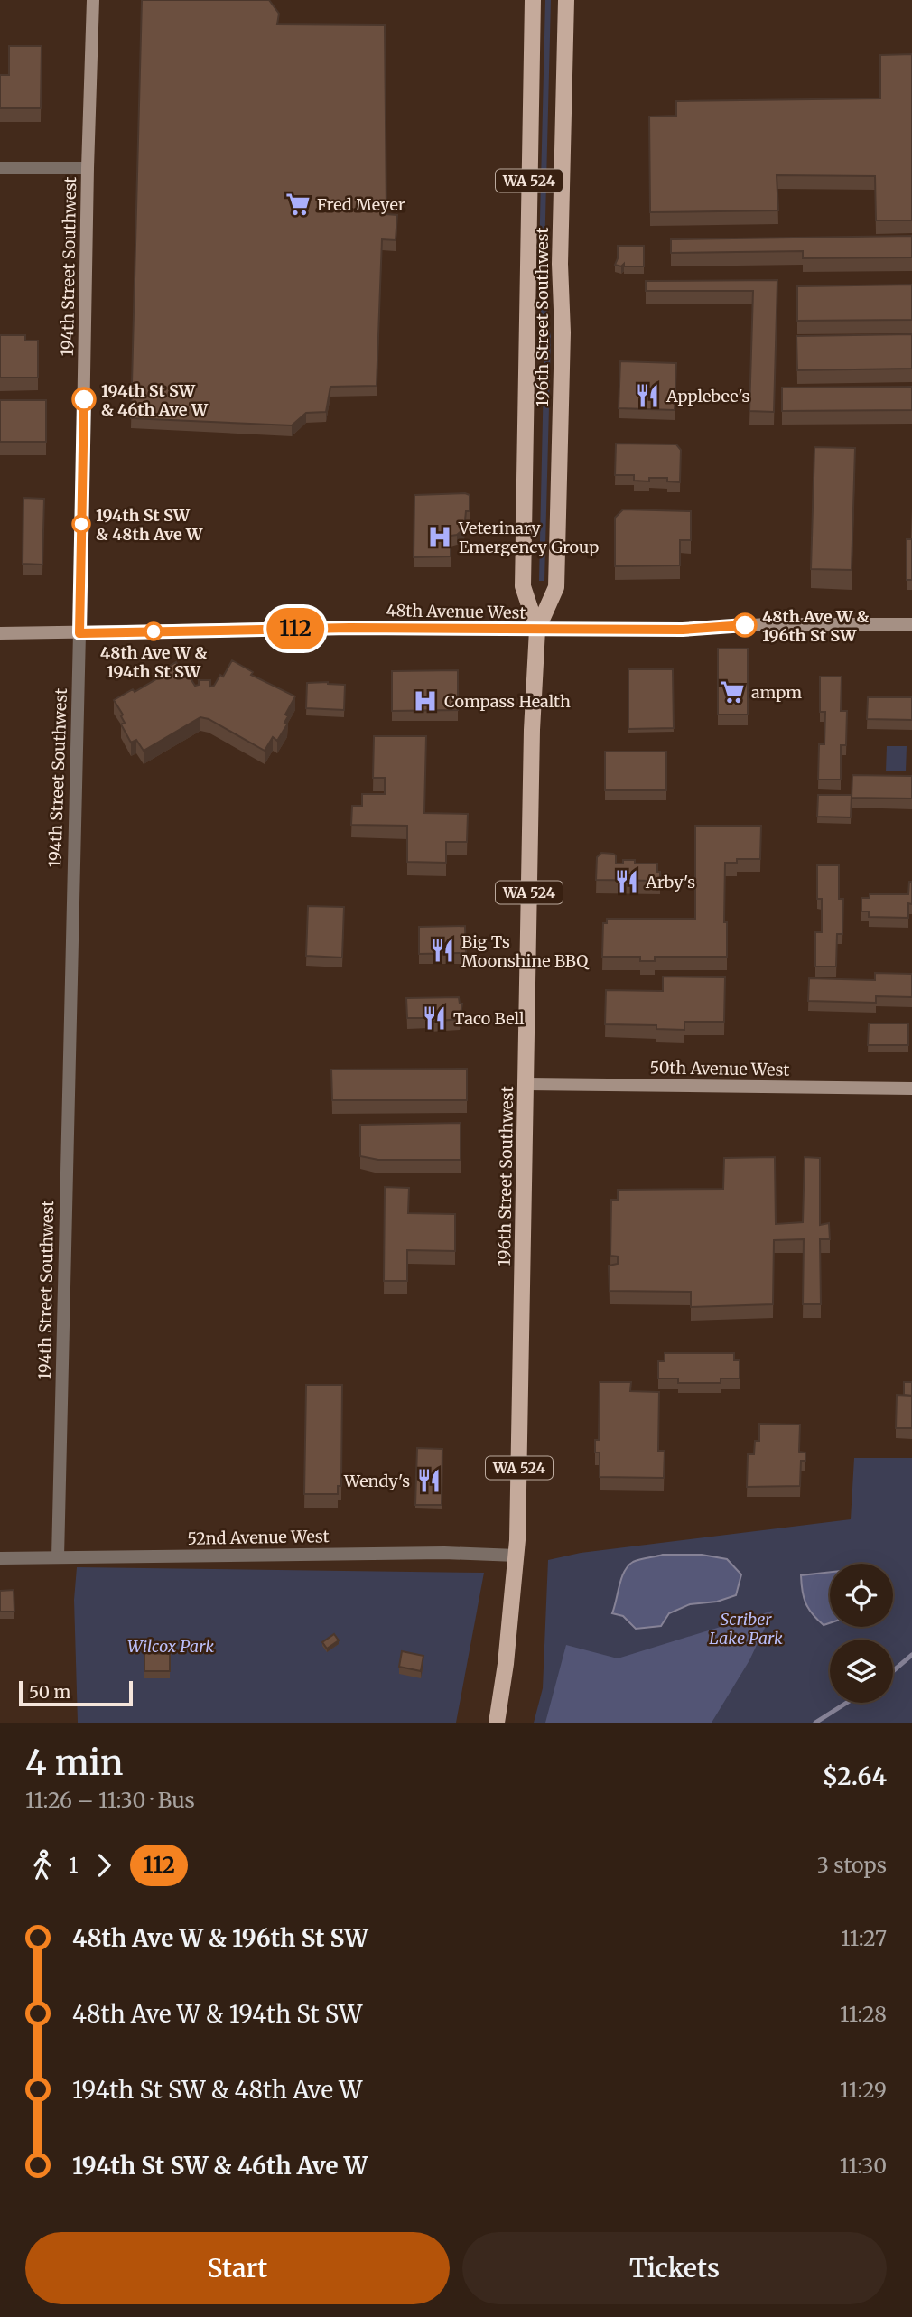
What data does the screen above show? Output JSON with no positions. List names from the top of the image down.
{
  "streets": {
    "main road": ["WA 524", "196th Street Southwest"],
    "street": [
      "194th Street Southwest",
      "48th Avenue West",
      "50th Avenue West",
      "52nd Avenue West"
    ]
  },
  "crossings": [
    ["194th Street Southwest", "48th Avenue West"],
    ["194th Street Southwest", "52nd Avenue West"],
    ["196th Street Southwest", "48th Avenue West"],
    ["196th Street Southwest", "50th Avenue West"],
    ["196th Street Southwest", "52nd Avenue West"]
  ],
  "parks": ["Scriber Lake Park", "Wilcox Park"],
  "places": {
    "supermarket": ["Fred Meyer", "ampm"],
    "restaurant": [
      "Applebee's",
      "Arby's",
      "Big Ts Moonshine BBQ",
      "Taco Bell",
      "Wendy's"
    ],
    "other": [
      "194th St SW & 46th Ave W",
      "194th St SW & 48th Ave W",
      "48th Ave W & 196th St SW",
      "48th Ave W & 194th St SW"
    ],
    "hospital": ["Veterinary Emergency Group", "Compass Health"]
  },
  "lines": ["bus line 112"],
  "scale_bar": "50 m",
  "page": {
    "on_map": "112",
    "scale": "50 m",
    "heading": ["4 min", "11:26 – 11:30 · Bus", "$2.64"],
    "legs": ["1", "112", "3 stops"],
    "list": [
      {
        "name": "48th Ave W & 196th St SW",
        "value": "11:27"
      },
      {
        "name": "48th Ave W & 194th St SW",
        "value": "11:28"
      },
      {
        "name": "194th St SW & 48th Ave W",
        "value": "11:29"
      },
      {
        "name": "194th St SW & 46th Ave W",
        "value": "11:30"
      }
    ],
    "buttons": ["Start", "Tickets"]
  }
}
